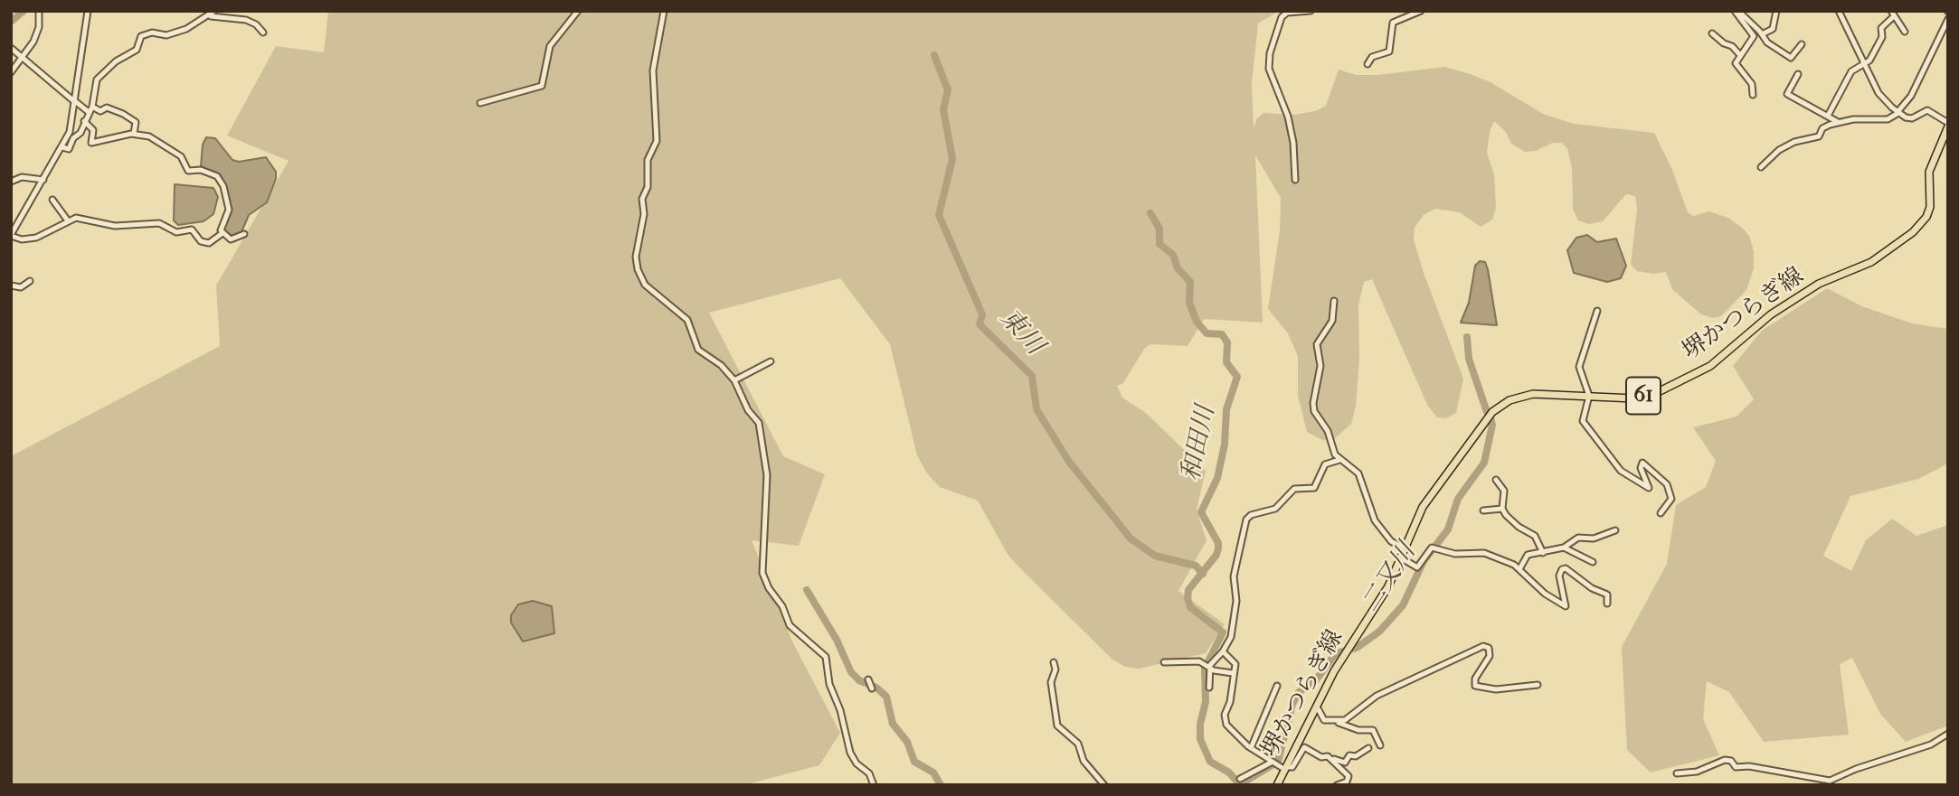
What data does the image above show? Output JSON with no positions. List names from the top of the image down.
{
  "streets": {
    "main road": ["堺かつらぎ線", "61"]
  },
  "water": ["東川", "和田川", "二又川"]
}
